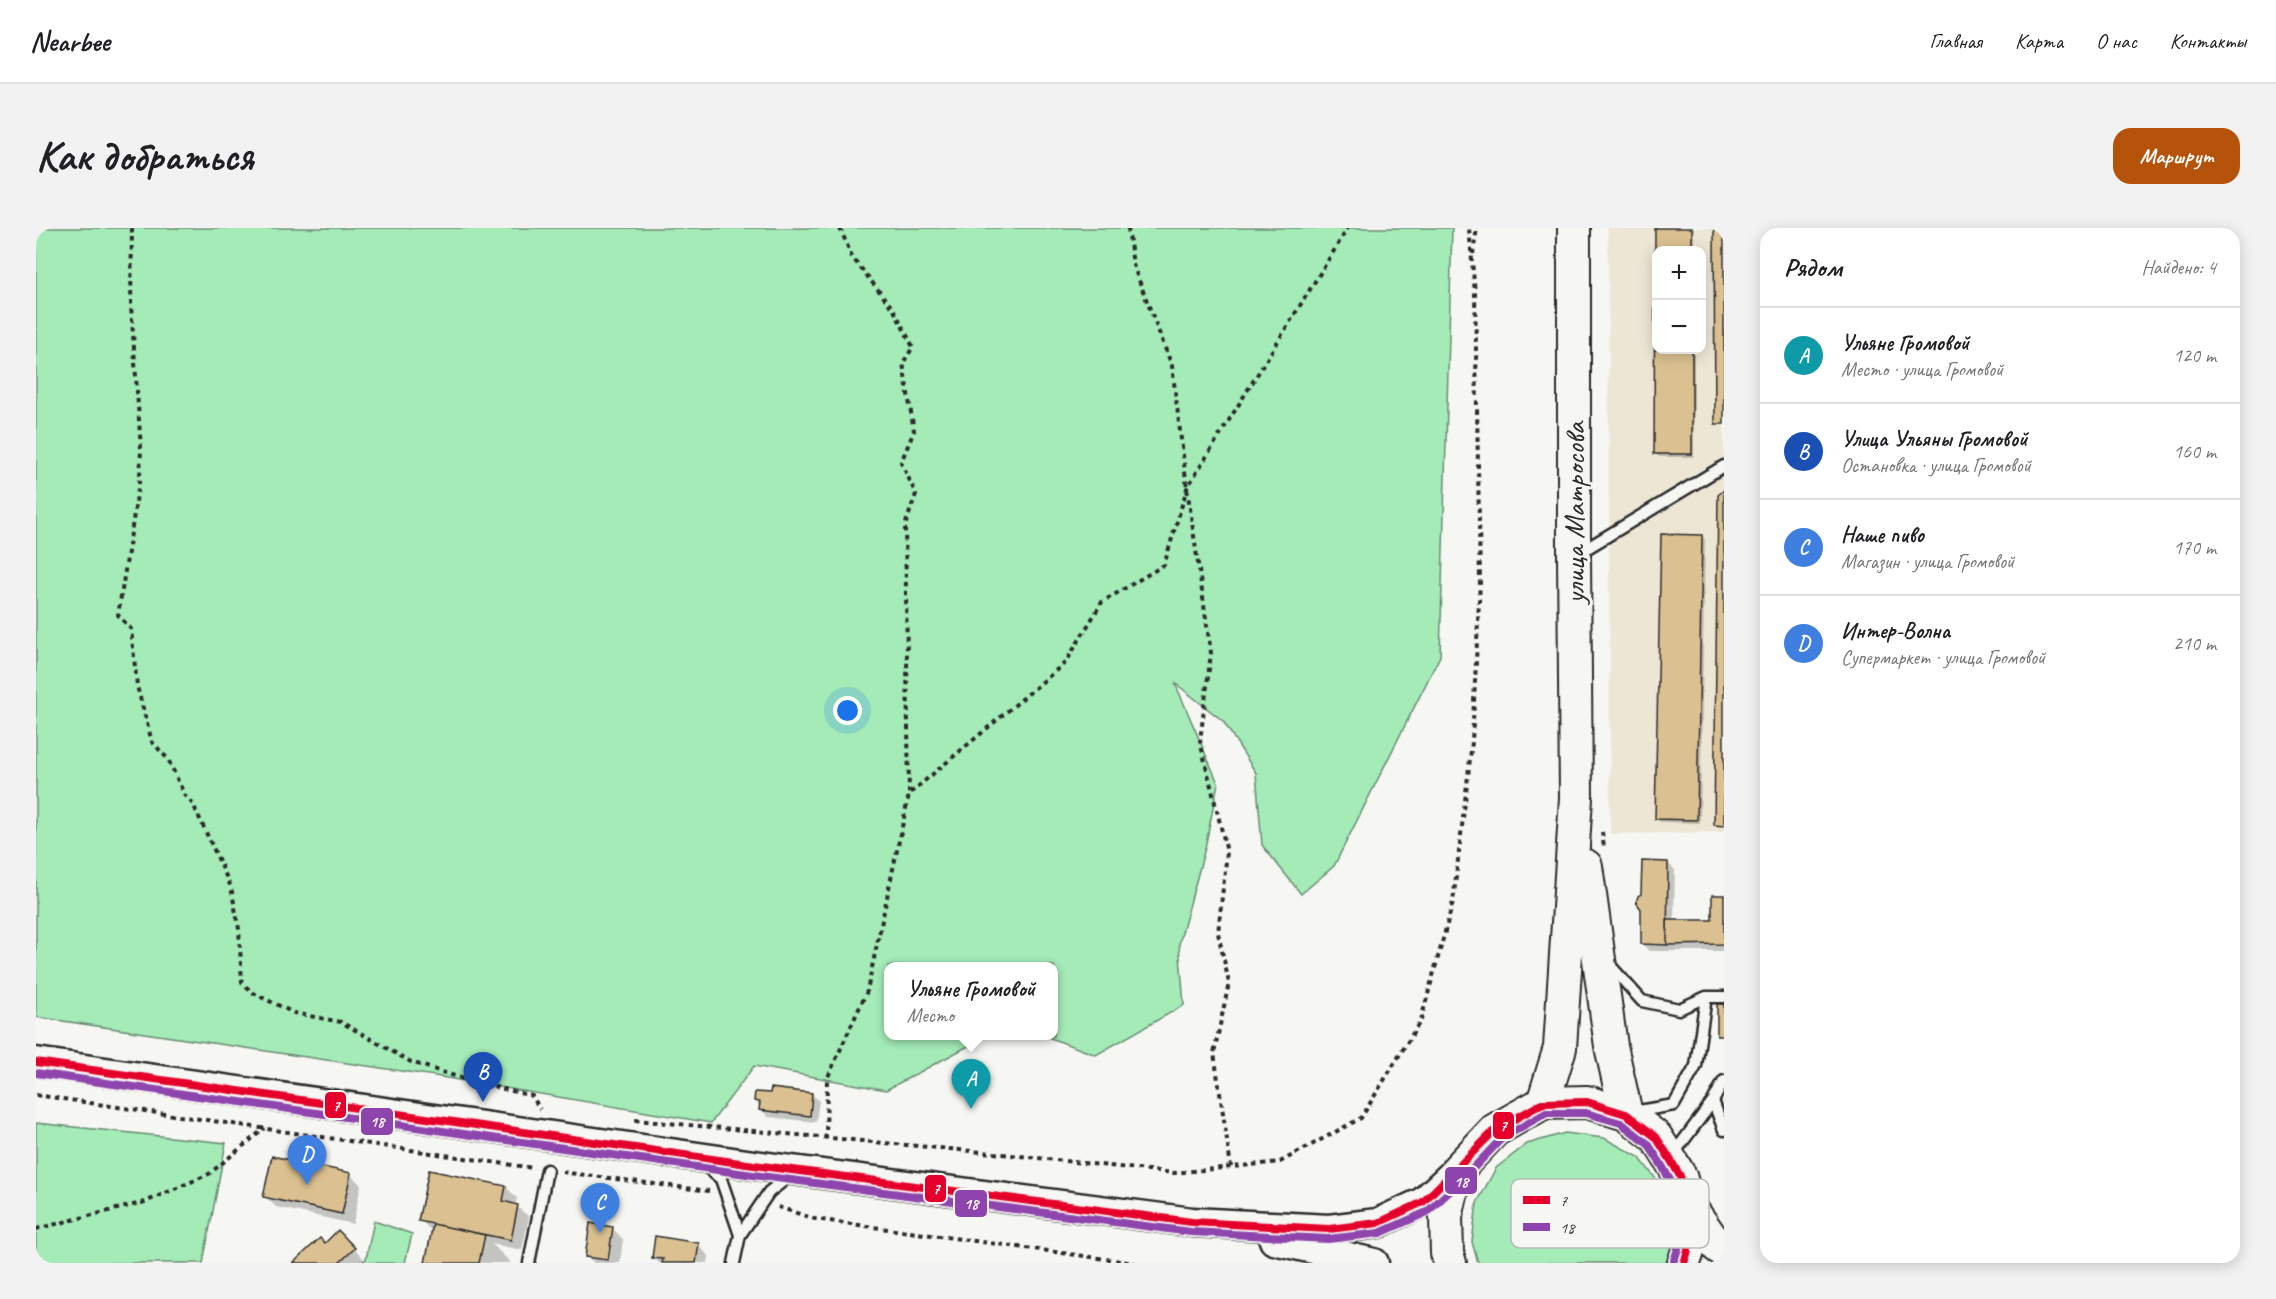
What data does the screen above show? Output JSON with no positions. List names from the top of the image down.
{
  "streets": {
    "main road": ["улица Матросова"]
  },
  "lines": ["transit line 7", "transit line 18"],
  "legend": ["7", "18"],
  "page": {
    "header": "Nearbee",
    "nav": [
      "Главная",
      "Карта",
      "О нас",
      "Контакты"
    ],
    "buttons": "Маршрут",
    "title": "Как добраться",
    "heading": ["Рядом", "Найдено: 4"],
    "map_buttons": ["+", "−"],
    "list": [
      {
        "mark": "A",
        "name": "Ульяне Громовой",
        "note": "Место · улица Громовой",
        "value": "120 m"
      },
      {
        "mark": "B",
        "name": "Улица Ульяны Громовой",
        "note": "Остановка · улица Громовой",
        "value": "160 m"
      },
      {
        "mark": "C",
        "name": "Наше пиво",
        "note": "Магазин · улица Громовой",
        "value": "170 m"
      },
      {
        "mark": "D",
        "name": "Интер-Волна",
        "note": "Супермаркет · улица Громовой",
        "value": "210 m"
      }
    ],
    "popup": ["Ульяне Громовой", "Место"],
    "pins": [
      "B",
      "A",
      "D",
      "C"
    ]
  }
}
